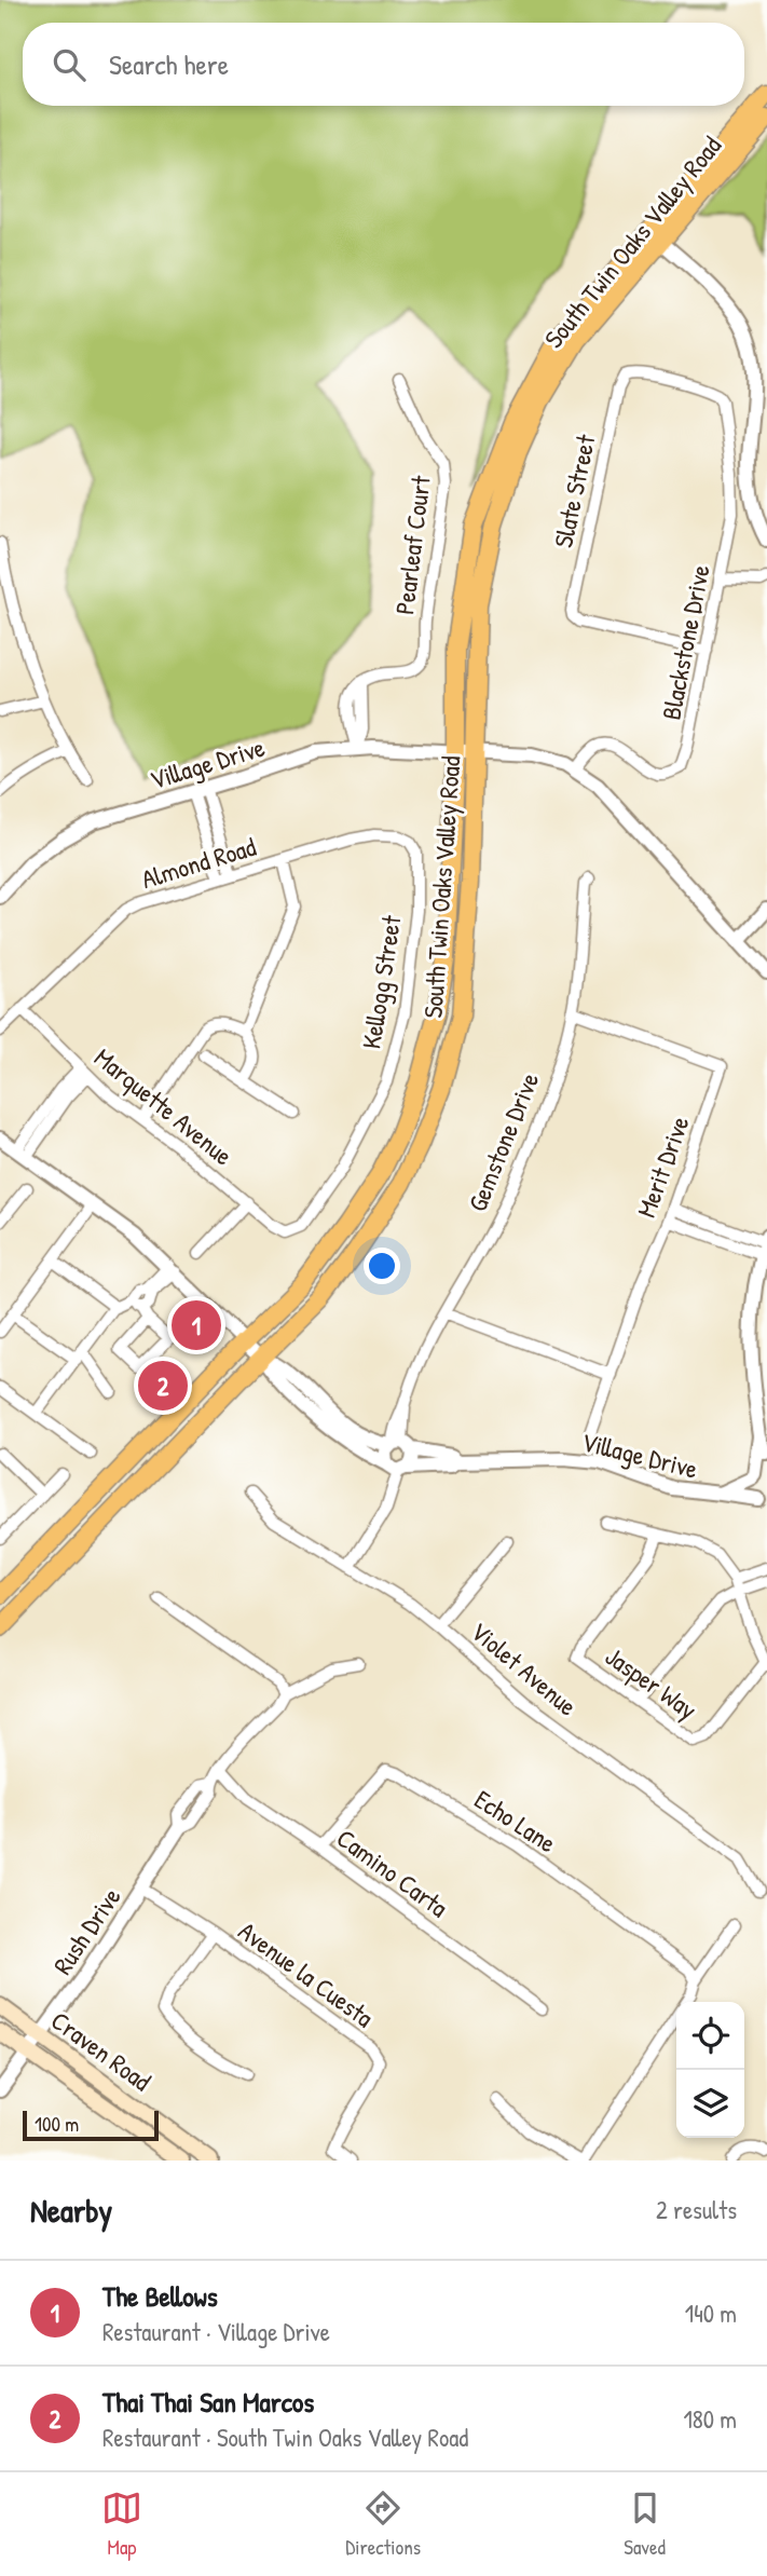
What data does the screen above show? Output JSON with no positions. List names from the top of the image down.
{
  "streets": {
    "main road": ["South Twin Oaks Valley Road", "Craven Road"],
    "street": [
      "Slate Street",
      "Pearleaf Court",
      "Blackstone Drive",
      "Village Drive",
      "Almond Road",
      "Kellogg Street",
      "Marquette Avenue",
      "Gemstone Drive",
      "Merit Drive",
      "Violet Avenue",
      "Jasper Way",
      "Echo Lane",
      "Camino Carta",
      "Rush Drive",
      "Avenue la Cuesta"
    ]
  },
  "crossings": [
    ["South Twin Oaks Valley Road", "Village Drive"],
    ["Slate Street", "Blackstone Drive"],
    ["Pearleaf Court", "Village Drive"],
    ["Blackstone Drive", "Village Drive"],
    ["Village Drive", "Gemstone Drive"],
    ["Almond Road", "Kellogg Street"],
    ["Almond Road", "Marquette Avenue"],
    ["Kellogg Street", "Marquette Avenue"],
    ["Gemstone Drive", "Merit Drive"],
    ["Echo Lane", "Camino Carta"],
    ["Rush Drive", "Avenue la Cuesta"],
    ["Rush Drive", "Craven Road"]
  ],
  "scale_bar": "100 m",
  "page": {
    "search": "Search here",
    "pins": ["1", "2"],
    "scale": "100 m",
    "heading": ["Nearby", "2 results"],
    "list": [
      {
        "mark": "1",
        "name": "The Bellows",
        "note": "Restaurant · Village Drive",
        "value": "140 m"
      },
      {
        "mark": "2",
        "name": "Thai Thai San Marcos",
        "note": "Restaurant · South Twin Oaks Valley Road",
        "value": "180 m"
      }
    ],
    "nav": ["Map", "Directions", "Saved"]
  }
}
